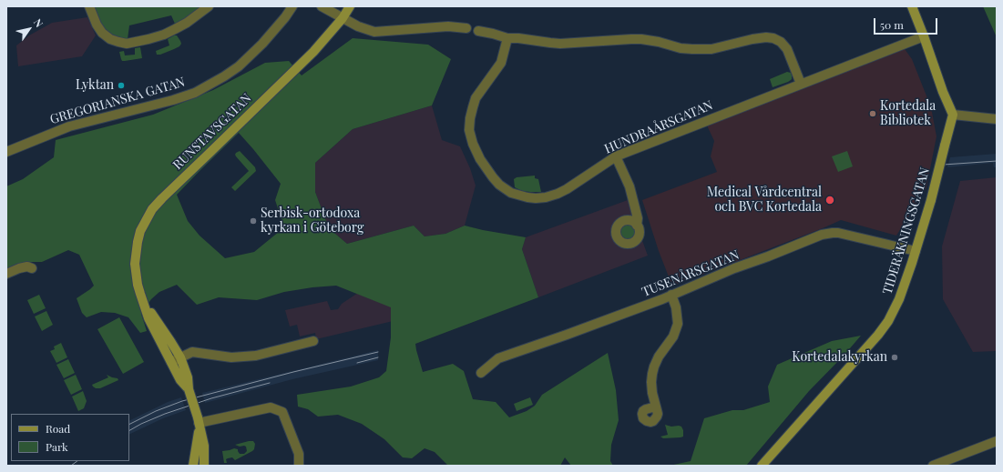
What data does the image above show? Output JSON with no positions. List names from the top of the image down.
{
  "streets": {
    "street": [
      "GREGORIANSKA GATAN",
      "HUNDRAÅRSGATAN",
      "RUNSTAVSGATAN",
      "TIDERÄKNINGSGATAN",
      "TUSENÅRSGATAN"
    ]
  },
  "crossings": [
    ["TIDERÄKNINGSGATAN", "TUSENÅRSGATAN"]
  ],
  "places": [
    "Lyktan",
    "Kortedala Bibliotek",
    "Medical Vårdcentral och BVC Kortedala",
    "Serbisk-ortodoxa kyrkan i Göteborg",
    "Kortedalakyrkan"
  ],
  "legend": ["Road", "Park"],
  "scale_bar": "50 m",
  "north": "top right"
}
